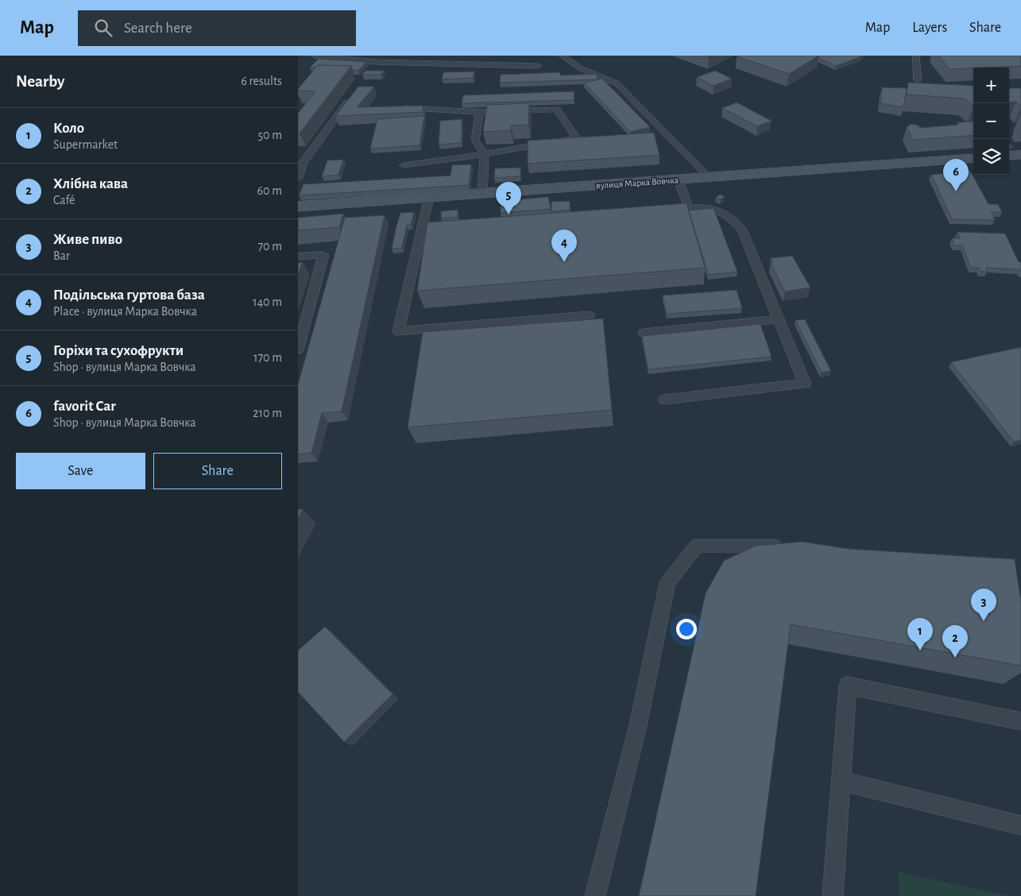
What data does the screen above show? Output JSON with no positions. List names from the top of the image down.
{
  "streets": {
    "main road": ["вулиця Марка Вовчка"]
  },
  "page": {
    "header": "Map",
    "search": "Search here",
    "nav": ["Map", "Layers", "Share"],
    "heading": ["Nearby", "6 results"],
    "map_buttons": ["+", "−"],
    "list": [
      {
        "mark": "1",
        "name": "Коло",
        "note": "Supermarket",
        "value": "50 m"
      },
      {
        "mark": "2",
        "name": "Хлібна кава",
        "note": "Café",
        "value": "60 m"
      },
      {
        "mark": "3",
        "name": "Живе пиво",
        "note": "Bar",
        "value": "70 m"
      },
      {
        "mark": "4",
        "name": "Подільська гуртова база",
        "note": "Place · вулиця Марка Вовчка",
        "value": "140 m"
      },
      {
        "mark": "5",
        "name": "Горіхи та сухофрукти",
        "note": "Shop · вулиця Марка Вовчка",
        "value": "170 m"
      },
      {
        "mark": "6",
        "name": "favorit Car",
        "note": "Shop · вулиця Марка Вовчка",
        "value": "210 m"
      }
    ],
    "pins": [
      "6",
      "5",
      "4",
      "3",
      "1",
      "2"
    ],
    "buttons": ["Save", "Share"]
  }
}
